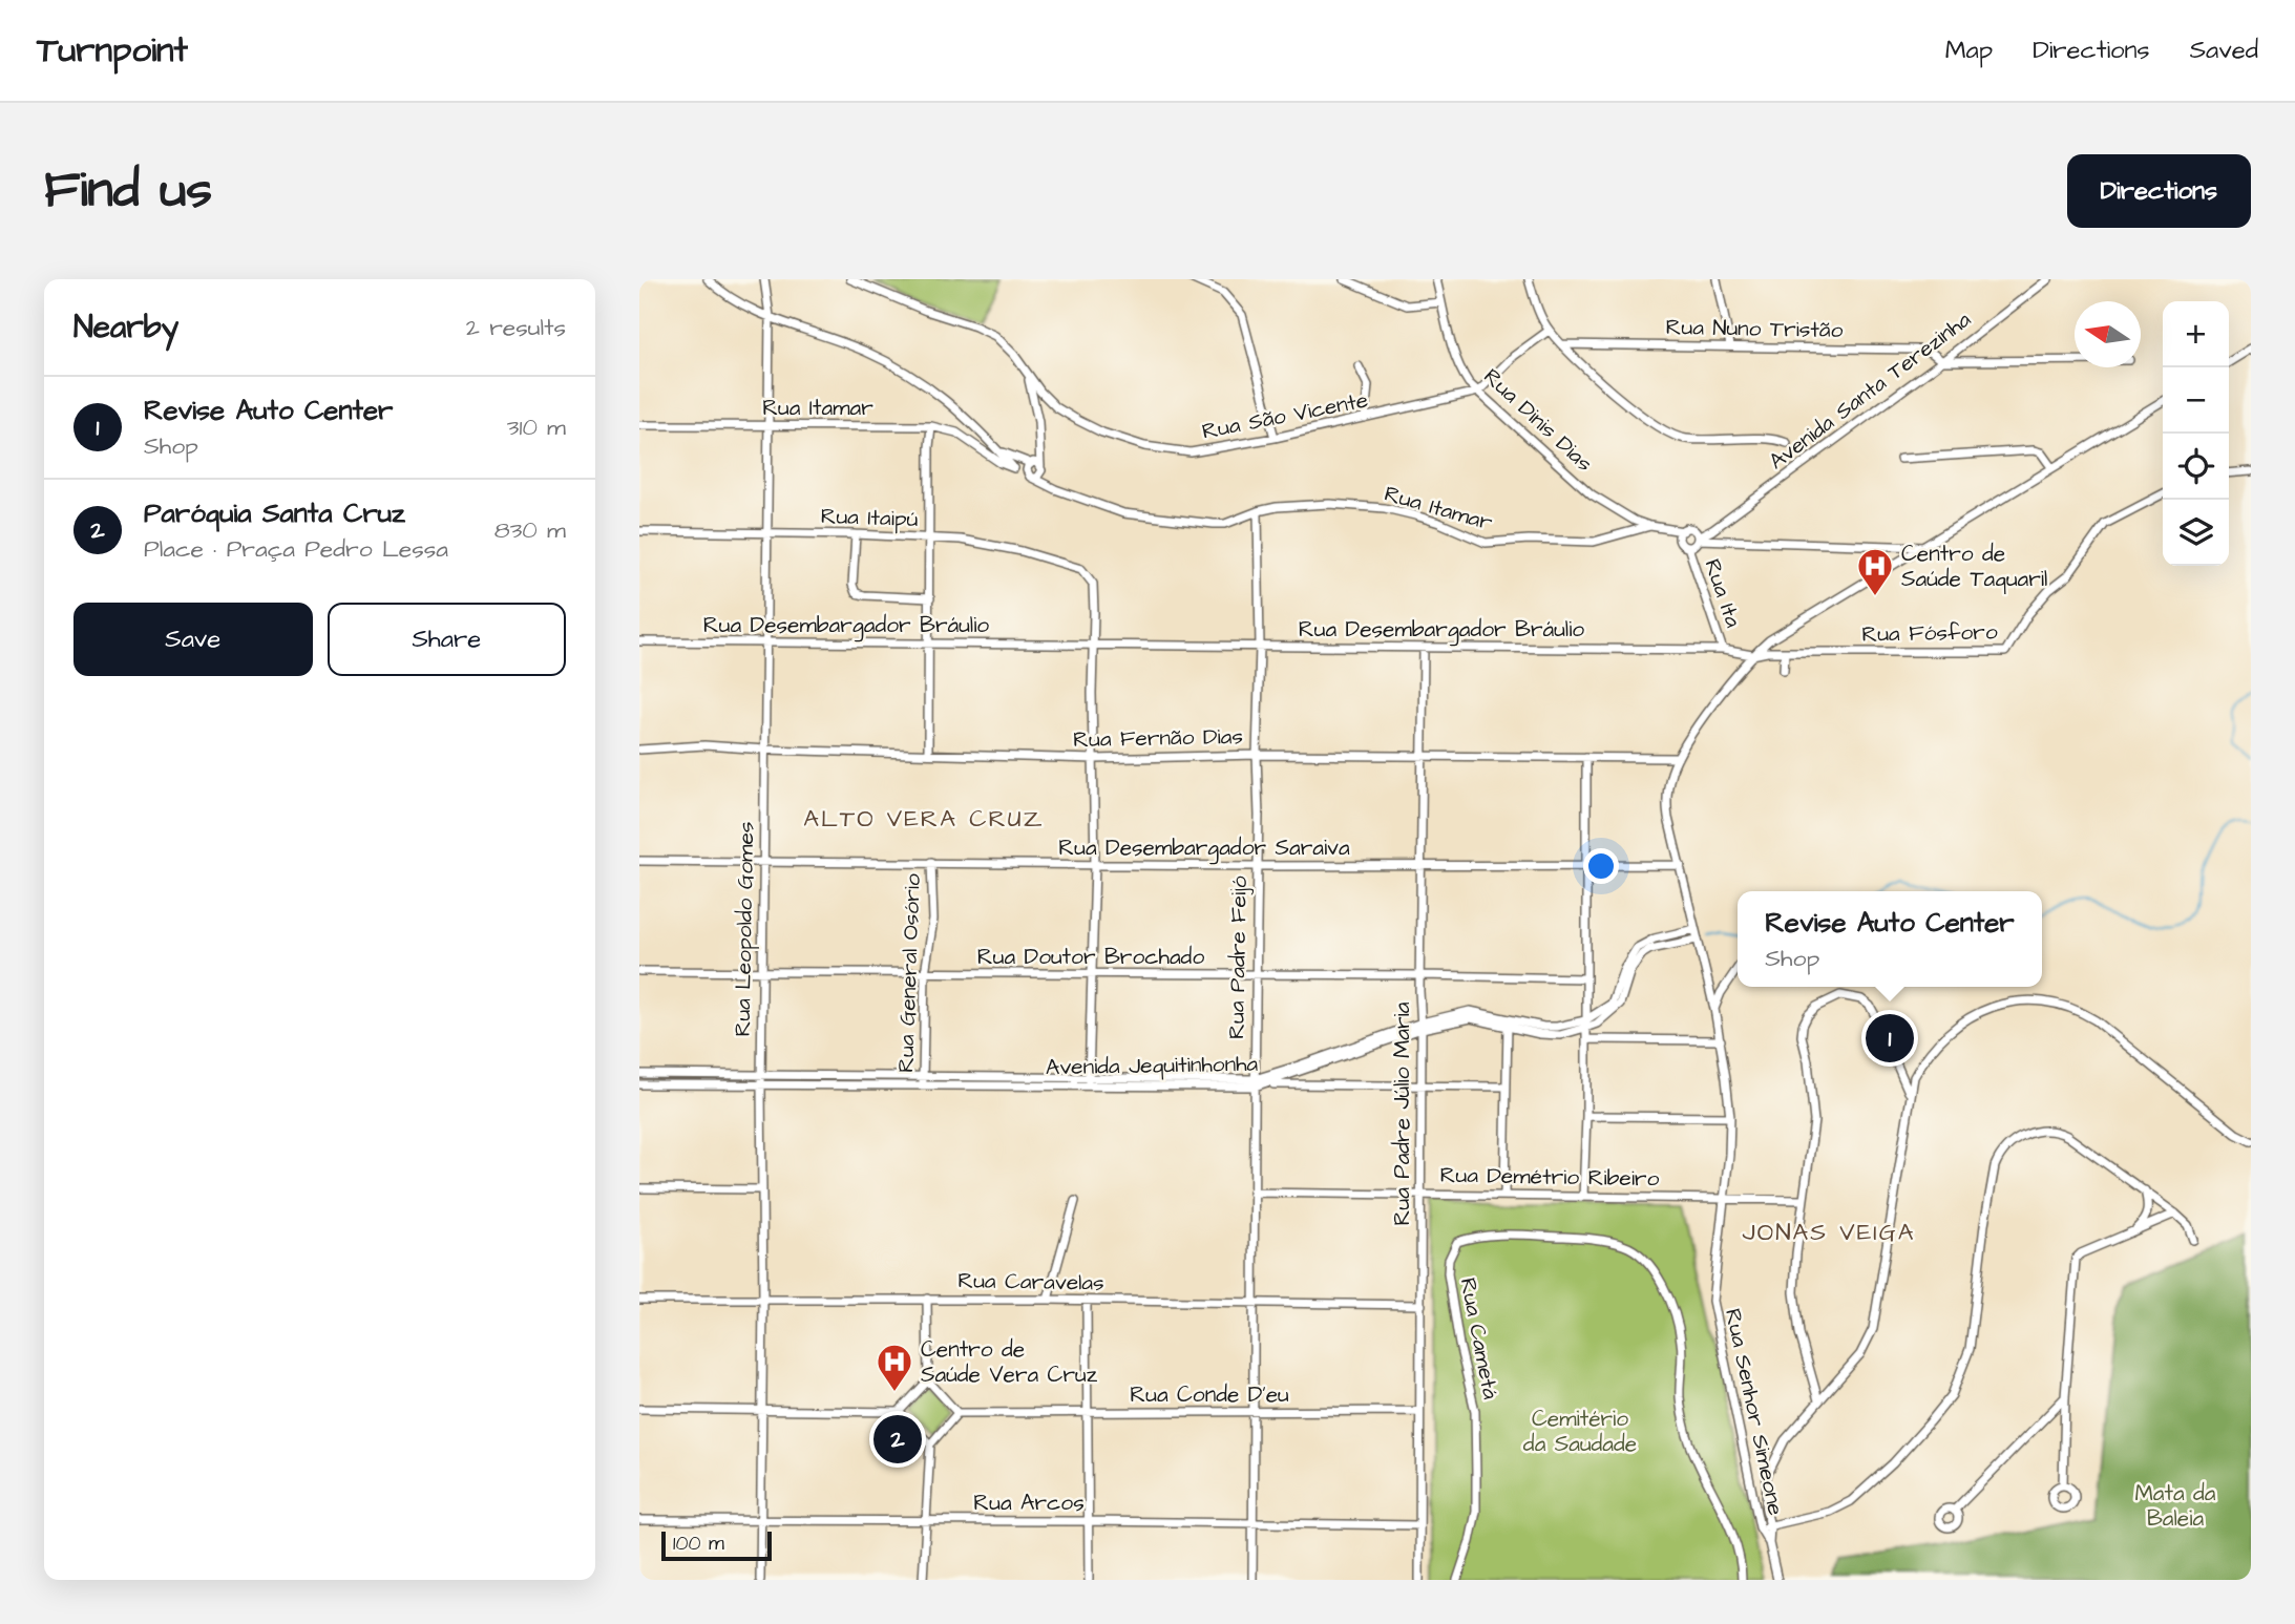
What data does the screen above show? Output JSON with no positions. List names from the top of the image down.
{
  "streets": {
    "street": [
      "Rua Nuno Tristão",
      "Avenida Santa Terezinha",
      "Rua Itamar",
      "Rua São Vicente",
      "Rua Dinis Dias",
      "Rua Itaipú",
      "Rua Ita",
      "Rua Desembargador Bráulio",
      "Rua Fósforo",
      "Rua Fernão Dias",
      "Rua Desembargador Saraiva",
      "Rua Leopoldo Gomes",
      "Rua Doutor Brochado",
      "Rua Padre Feijó",
      "Rua General Osório",
      "Avenida Jequitinhonha",
      "Rua Padre Júlio Maria",
      "Rua Demétrio Ribeiro",
      "Rua Caravelas",
      "Rua Cametá",
      "Rua Conde D'eu",
      "Rua Senhor Simeone",
      "Rua Arcos"
    ]
  },
  "crossings": [
    ["Rua Nuno Tristão", "Avenida Santa Terezinha"],
    ["Avenida Santa Terezinha", "Rua Dinis Dias"],
    ["Avenida Santa Terezinha", "Rua Ita"],
    ["Rua Itamar", "Rua Dinis Dias"],
    ["Rua Itamar", "Rua Leopoldo Gomes"],
    ["Rua Itamar", "Rua Padre Feijó"],
    ["Rua São Vicente", "Rua Dinis Dias"],
    ["Rua Dinis Dias", "Rua Ita"],
    ["Rua Itaipú", "Rua Desembargador Bráulio"],
    ["Rua Itaipú", "Rua Leopoldo Gomes"],
    ["Rua Ita", "Rua Desembargador Bráulio"],
    ["Rua Desembargador Bráulio", "Rua Fósforo"],
    ["Rua Desembargador Bráulio", "Rua Leopoldo Gomes"],
    ["Rua Desembargador Bráulio", "Rua Padre Feijó"],
    ["Rua Desembargador Bráulio", "Rua Padre Júlio Maria"],
    ["Rua Desembargador Bráulio", "Rua Senhor Simeone"],
    ["Rua Fósforo", "Rua Senhor Simeone"],
    ["Rua Fernão Dias", "Rua Leopoldo Gomes"],
    ["Rua Fernão Dias", "Rua Padre Feijó"],
    ["Rua Fernão Dias", "Rua Padre Júlio Maria"],
    ["Rua Fernão Dias", "Rua Senhor Simeone"],
    ["Rua Desembargador Saraiva", "Rua Leopoldo Gomes"],
    ["Rua Desembargador Saraiva", "Rua Padre Feijó"],
    ["Rua Desembargador Saraiva", "Rua General Osório"],
    ["Rua Desembargador Saraiva", "Rua Padre Júlio Maria"],
    ["Rua Desembargador Saraiva", "Rua Senhor Simeone"],
    ["Rua Leopoldo Gomes", "Rua Doutor Brochado"],
    ["Rua Leopoldo Gomes", "Avenida Jequitinhonha"],
    ["Rua Leopoldo Gomes", "Rua Caravelas"],
    ["Rua Leopoldo Gomes", "Rua Arcos"],
    ["Rua Doutor Brochado", "Rua Padre Feijó"],
    ["Rua Doutor Brochado", "Rua General Osório"],
    ["Rua Doutor Brochado", "Rua Padre Júlio Maria"],
    ["Rua Padre Feijó", "Avenida Jequitinhonha"],
    ["Rua Padre Feijó", "Rua Demétrio Ribeiro"],
    ["Rua Padre Feijó", "Rua Caravelas"],
    ["Rua Padre Feijó", "Rua Conde D'eu"],
    ["Rua Padre Feijó", "Rua Arcos"],
    ["Rua General Osório", "Avenida Jequitinhonha"],
    ["Avenida Jequitinhonha", "Rua Padre Júlio Maria"],
    ["Avenida Jequitinhonha", "Rua Senhor Simeone"],
    ["Rua Padre Júlio Maria", "Rua Demétrio Ribeiro"],
    ["Rua Padre Júlio Maria", "Rua Caravelas"],
    ["Rua Padre Júlio Maria", "Rua Conde D'eu"],
    ["Rua Padre Júlio Maria", "Rua Arcos"],
    ["Rua Demétrio Ribeiro", "Rua Senhor Simeone"]
  ],
  "districts": ["ALTO VERA CRUZ", "JONAS VEIGA"],
  "parks": ["Cemitério da Saudade", "Mata da Baleia"],
  "places": {
    "hospital": ["Centro de Saúde Taquaril", "Centro de Saúde Vera Cruz"]
  },
  "scale_bar": "100 m",
  "north": "left",
  "page": {
    "header": "Turnpoint",
    "nav": ["Map", "Directions", "Saved"],
    "buttons": [
      "Directions",
      ["Save", "Share"]
    ],
    "title": "Find us",
    "heading": ["Nearby", "2 results"],
    "map_buttons": ["+", "−"],
    "list": [
      {
        "mark": "1",
        "name": "Revise Auto Center",
        "note": "Shop",
        "value": "310 m"
      },
      {
        "mark": "2",
        "name": "Paróquia Santa Cruz",
        "note": "Place · Praça Pedro Lessa",
        "value": "830 m"
      }
    ],
    "popup": ["Revise Auto Center", "Shop"],
    "pins": ["1", "2"],
    "scale": "100 m"
  }
}
